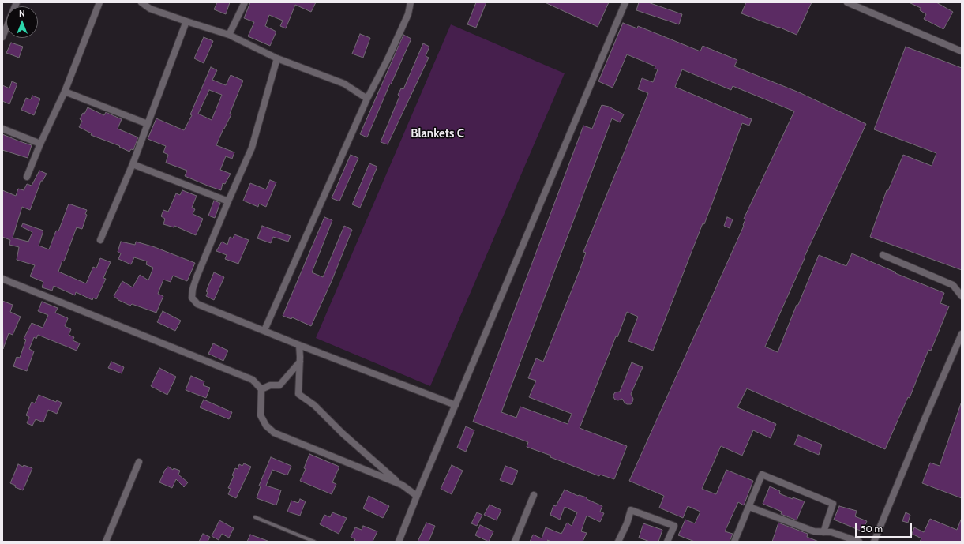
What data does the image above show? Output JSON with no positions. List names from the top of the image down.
{
  "districts": ["Blankets C"],
  "scale_bar": "50 m",
  "north": "top"
}
